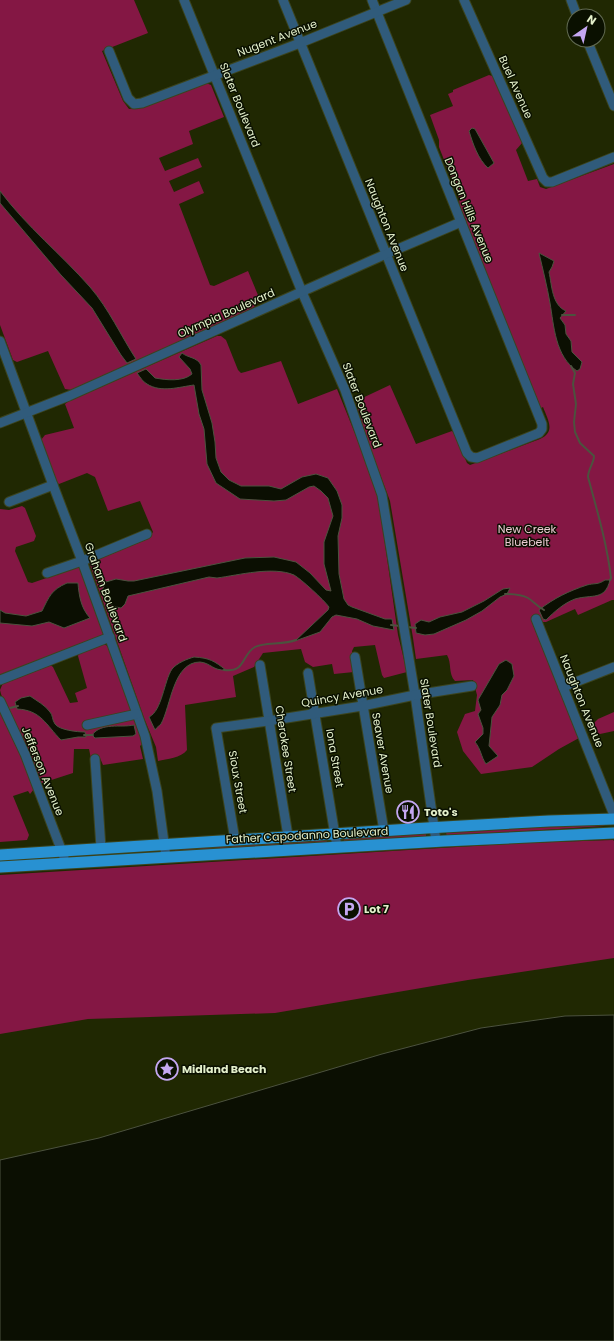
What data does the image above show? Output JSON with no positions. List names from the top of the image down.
{
  "streets": {
    "main road": ["Father Capodanno Boulevard"],
    "street": [
      "Nugent Avenue",
      "Buel Avenue",
      "Slater Boulevard",
      "Dongan Hills Avenue",
      "Naughton Avenue",
      "Olympia Boulevard",
      "Graham Boulevard",
      "Quincy Avenue",
      "Cherokee Street",
      "Seaver Avenue",
      "Iona Street",
      "Jefferson Avenue",
      "Sioux Street"
    ]
  },
  "crossings": [
    ["Nugent Avenue", "Slater Boulevard"],
    ["Nugent Avenue", "Dongan Hills Avenue"],
    ["Nugent Avenue", "Naughton Avenue"],
    ["Slater Boulevard", "Olympia Boulevard"],
    ["Slater Boulevard", "Quincy Avenue"],
    ["Slater Boulevard", "Father Capodanno Boulevard"],
    ["Dongan Hills Avenue", "Naughton Avenue"],
    ["Dongan Hills Avenue", "Olympia Boulevard"],
    ["Naughton Avenue", "Olympia Boulevard"],
    ["Olympia Boulevard", "Graham Boulevard"],
    ["Graham Boulevard", "Father Capodanno Boulevard"],
    ["Quincy Avenue", "Cherokee Street"],
    ["Quincy Avenue", "Seaver Avenue"],
    ["Quincy Avenue", "Iona Street"],
    ["Quincy Avenue", "Sioux Street"],
    ["Cherokee Street", "Father Capodanno Boulevard"],
    ["Seaver Avenue", "Father Capodanno Boulevard"],
    ["Iona Street", "Father Capodanno Boulevard"],
    ["Jefferson Avenue", "Father Capodanno Boulevard"],
    ["Sioux Street", "Father Capodanno Boulevard"]
  ],
  "parks": ["New Creek Bluebelt"],
  "places": {
    "restaurant": ["Toto's"],
    "parking": ["Lot 7"],
    "place": ["Midland Beach"]
  },
  "north": "top right"
}
